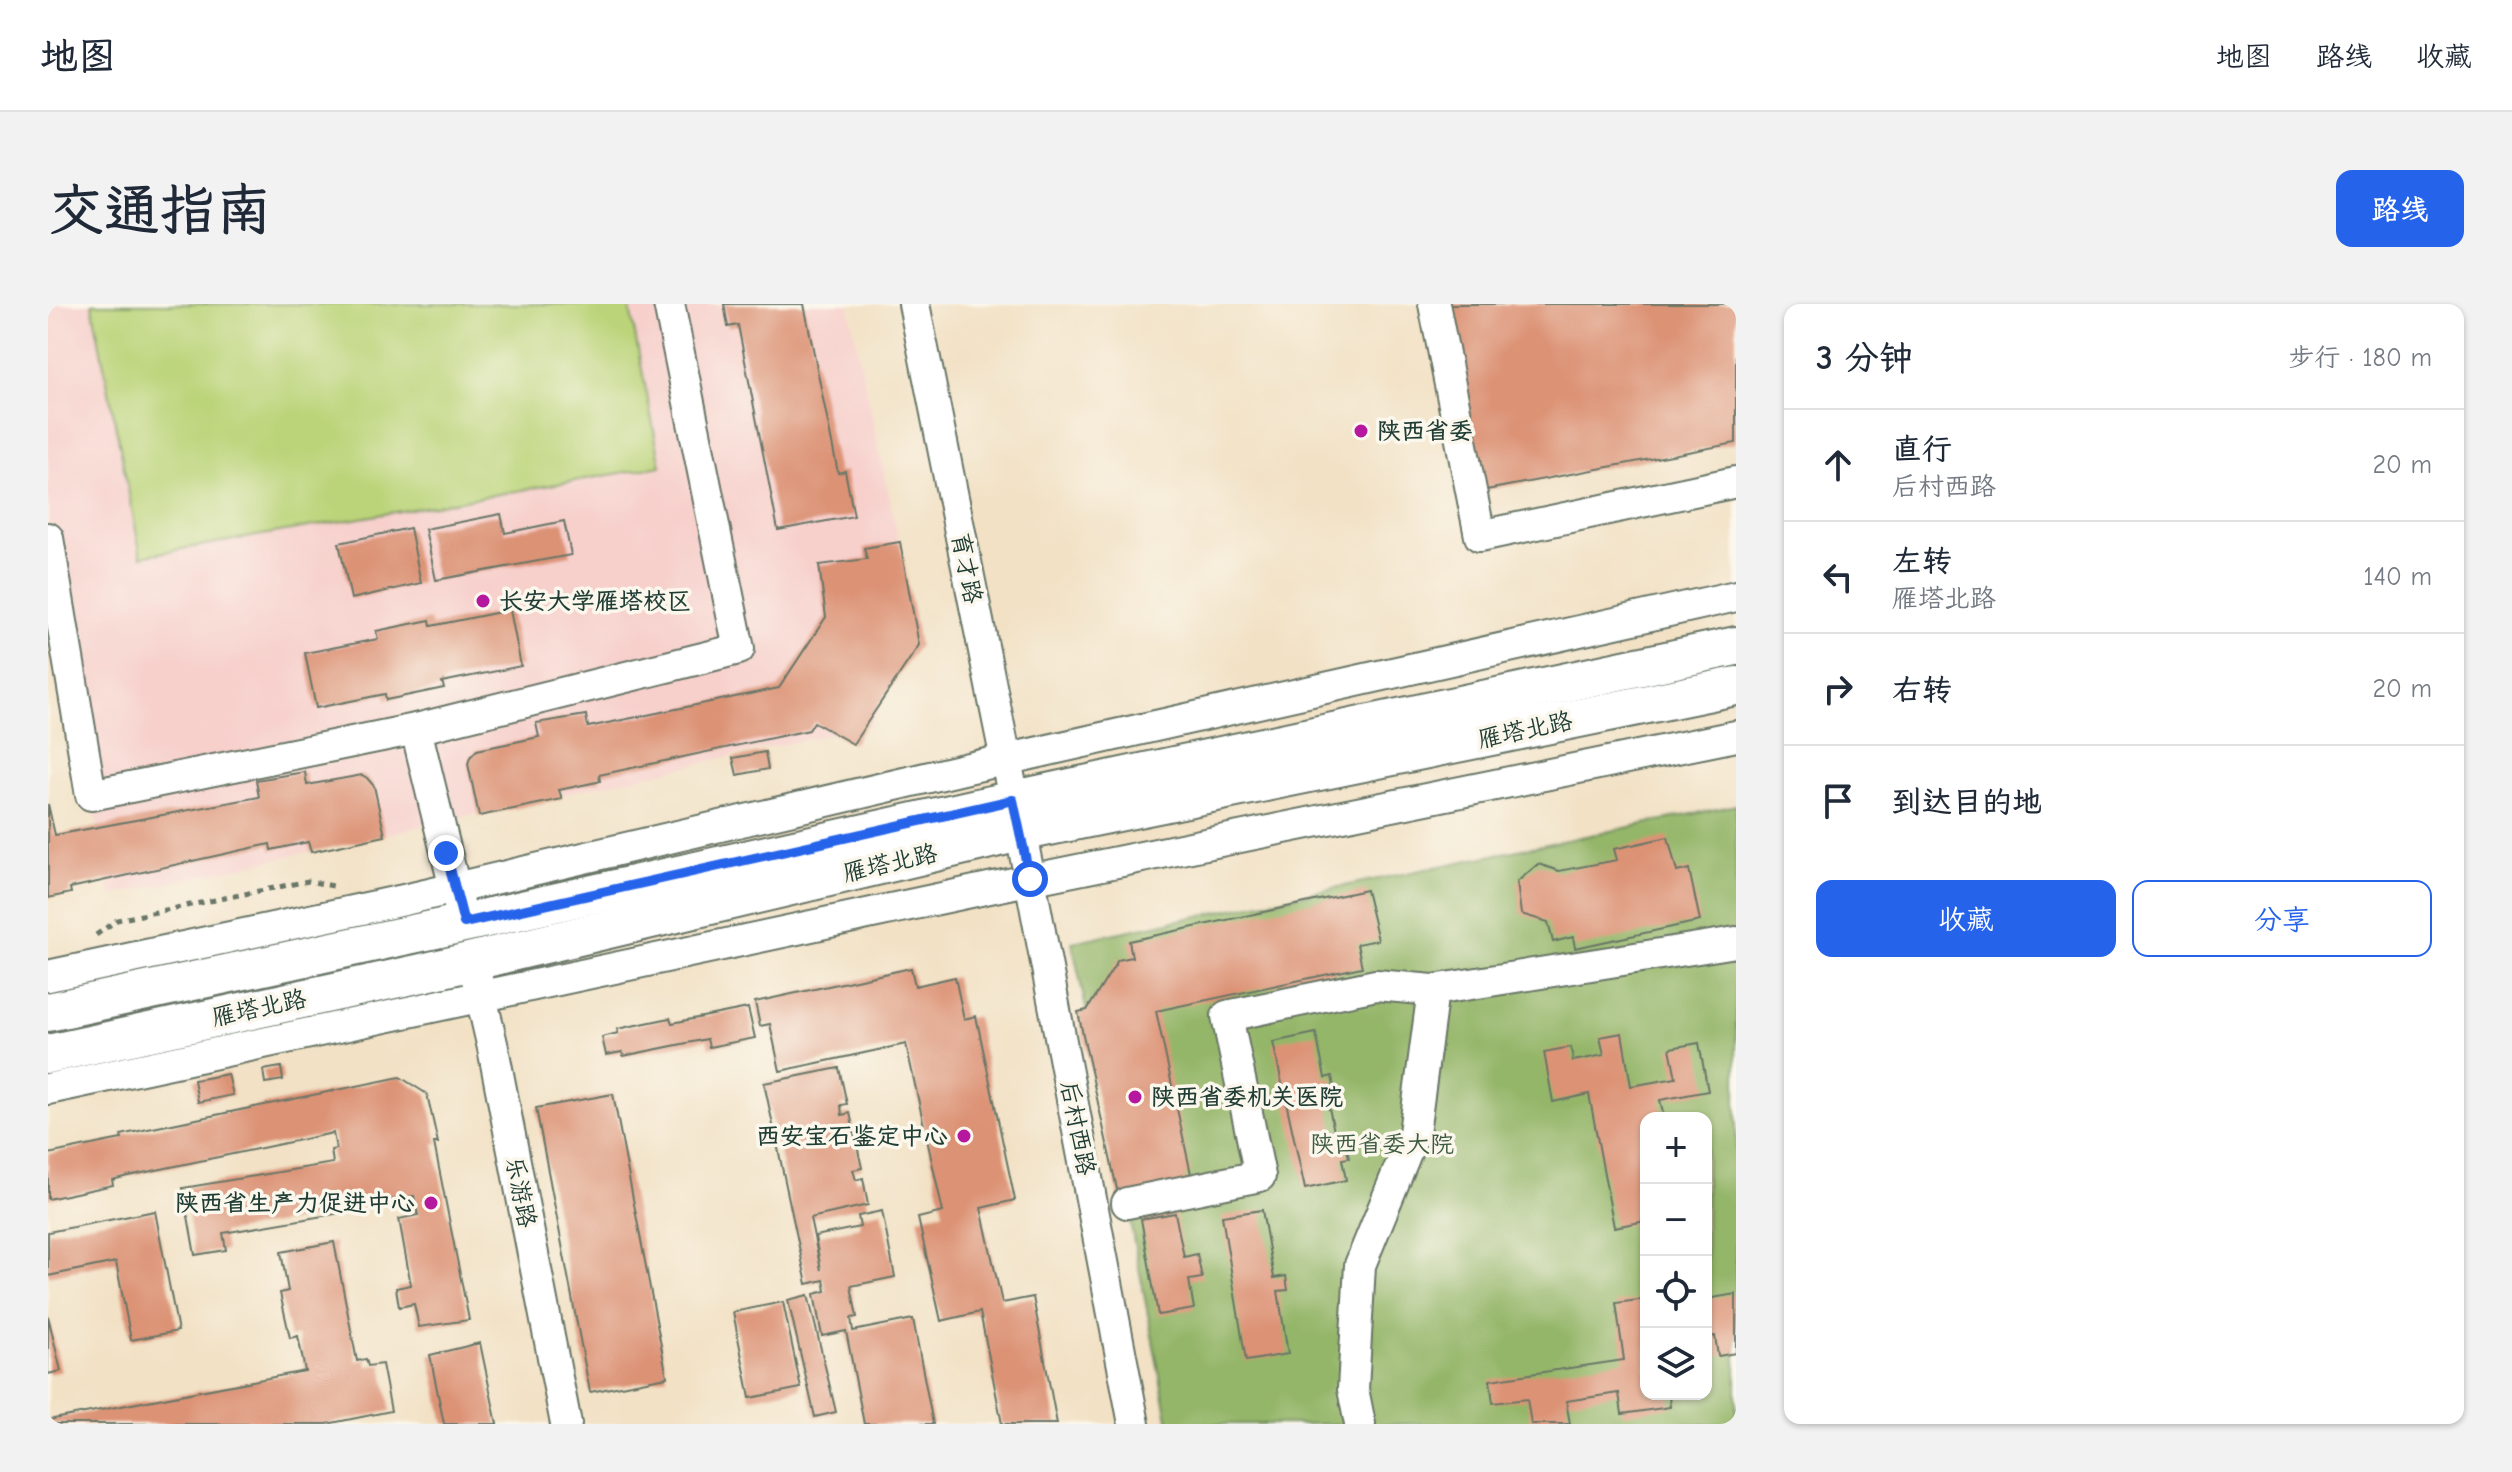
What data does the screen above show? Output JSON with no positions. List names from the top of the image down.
{
  "streets": {
    "main road": ["雁塔北路"],
    "street": ["育才路", "后村西路", "乐游路"]
  },
  "crossings": [
    ["育才路", "雁塔北路"],
    ["育才路", "后村西路"],
    ["雁塔北路", "后村西路"],
    ["雁塔北路", "乐游路"]
  ],
  "parks": ["陕西省委大院"],
  "places": [
    "陕西省委",
    "长安大学雁塔校区",
    "陕西省委机关医院",
    "西安宝石鉴定中心",
    "陕西省生产力促进中心"
  ],
  "page": {
    "header": "地图",
    "nav": ["地图", "路线", "收藏"],
    "buttons": [
      "路线",
      ["收藏", "分享"]
    ],
    "title": "交通指南",
    "heading": ["3 分钟", "步行 · 180 m"],
    "list": [
      ["直行", "后村西路", "20 m"],
      ["左转", "雁塔北路", "140 m"],
      ["右转", "20 m"],
      "到达目的地"
    ],
    "map_buttons": ["+", "−"]
  }
}
